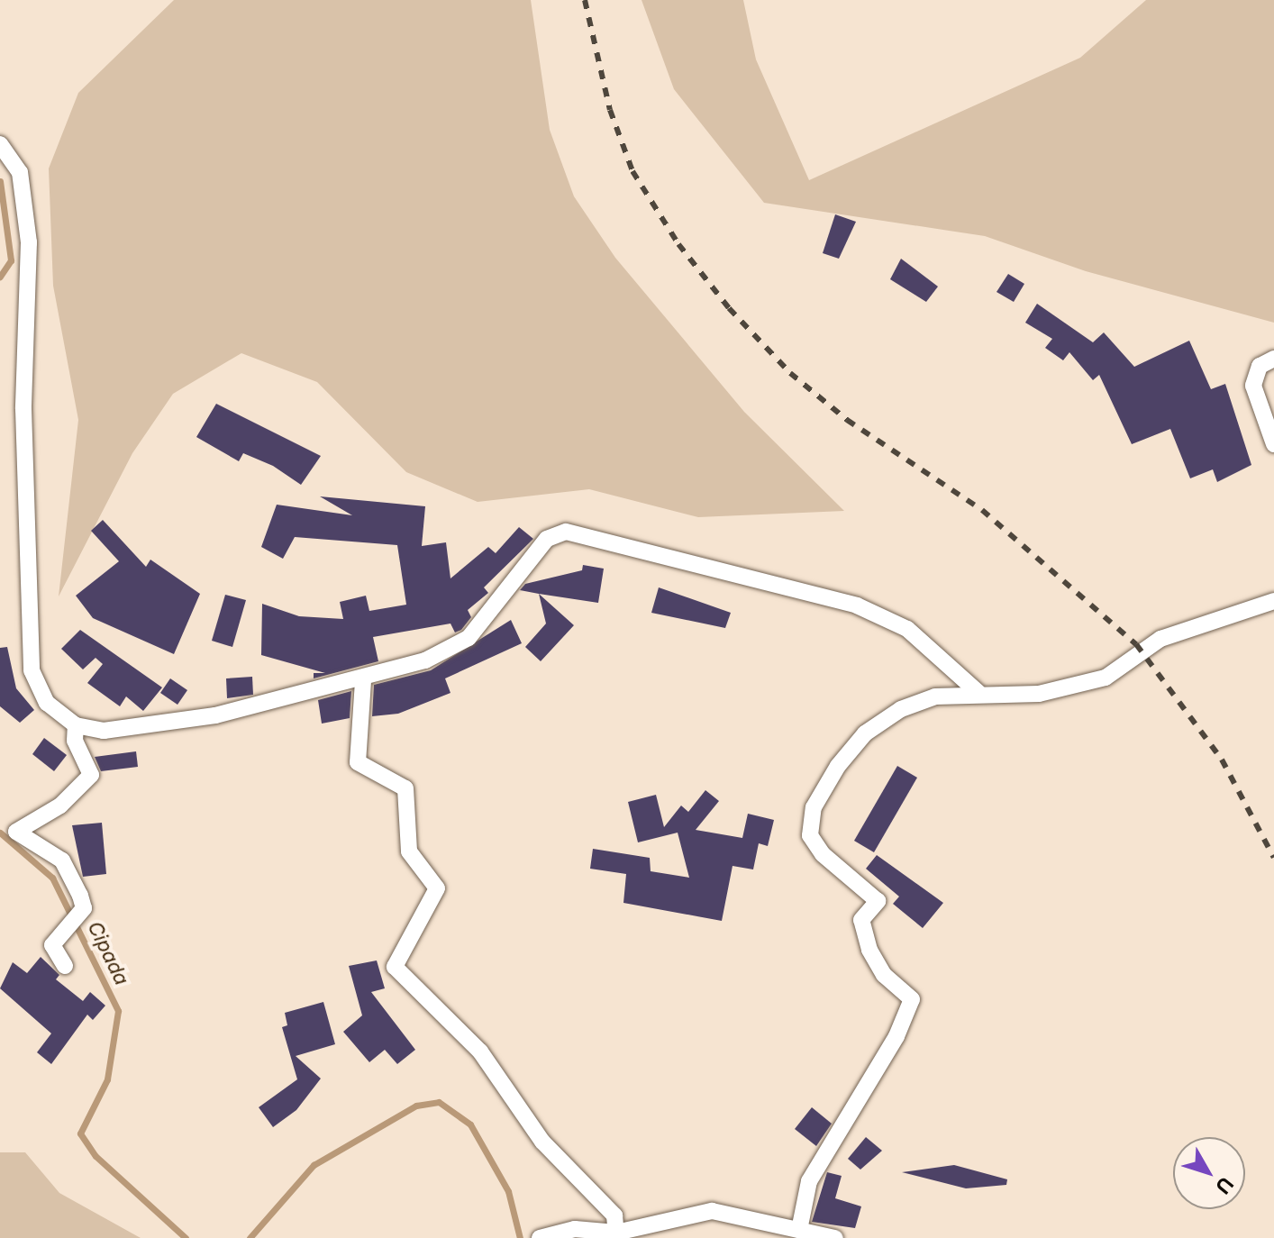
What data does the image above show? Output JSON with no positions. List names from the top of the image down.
{
  "water": ["Cipada"],
  "north": "bottom right"
}
